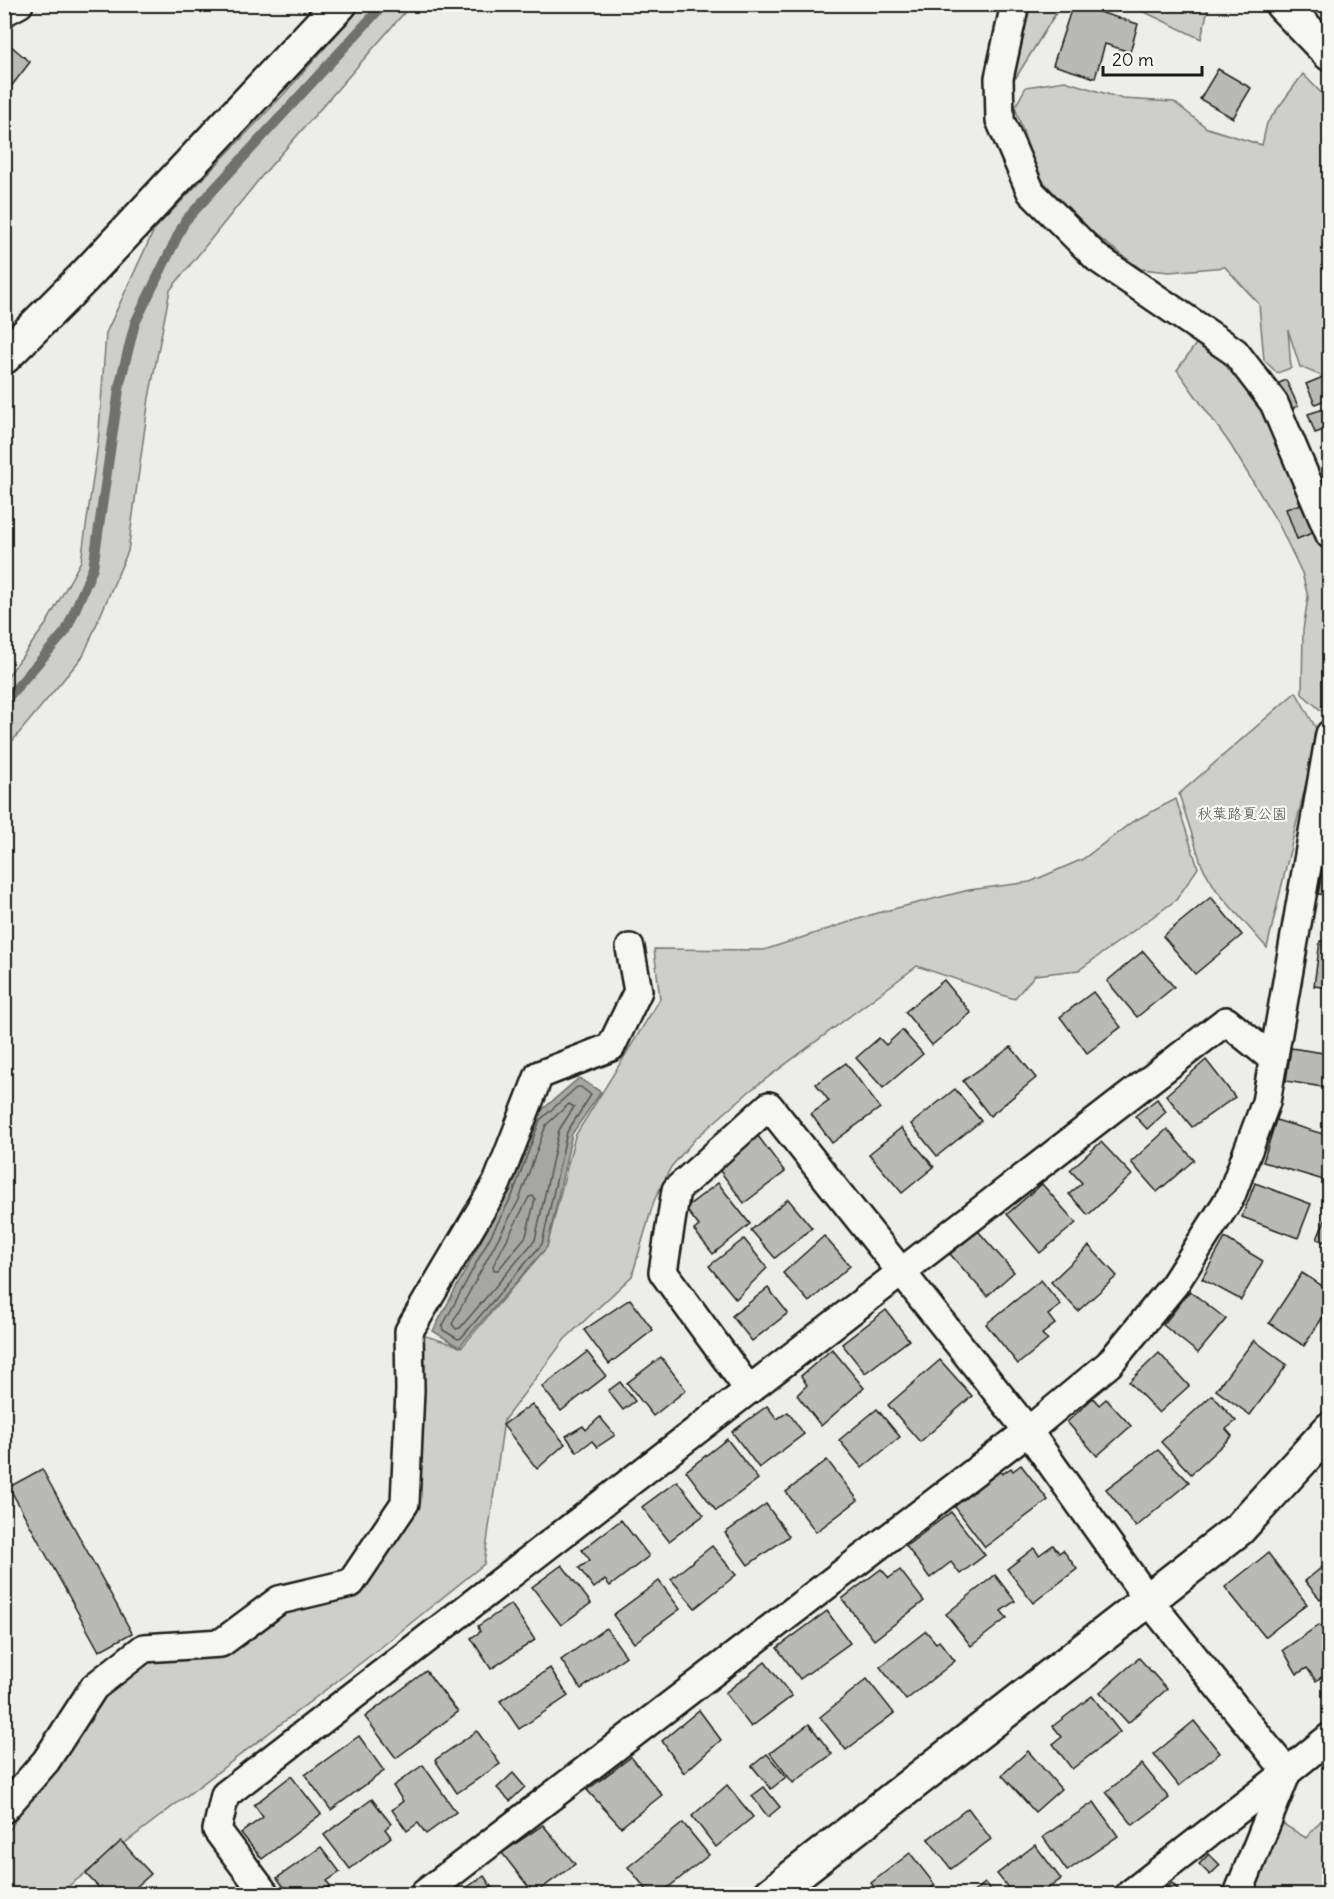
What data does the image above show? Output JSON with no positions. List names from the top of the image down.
{
  "parks": ["秋葉路夏公園"],
  "scale_bar": "20 m"
}
